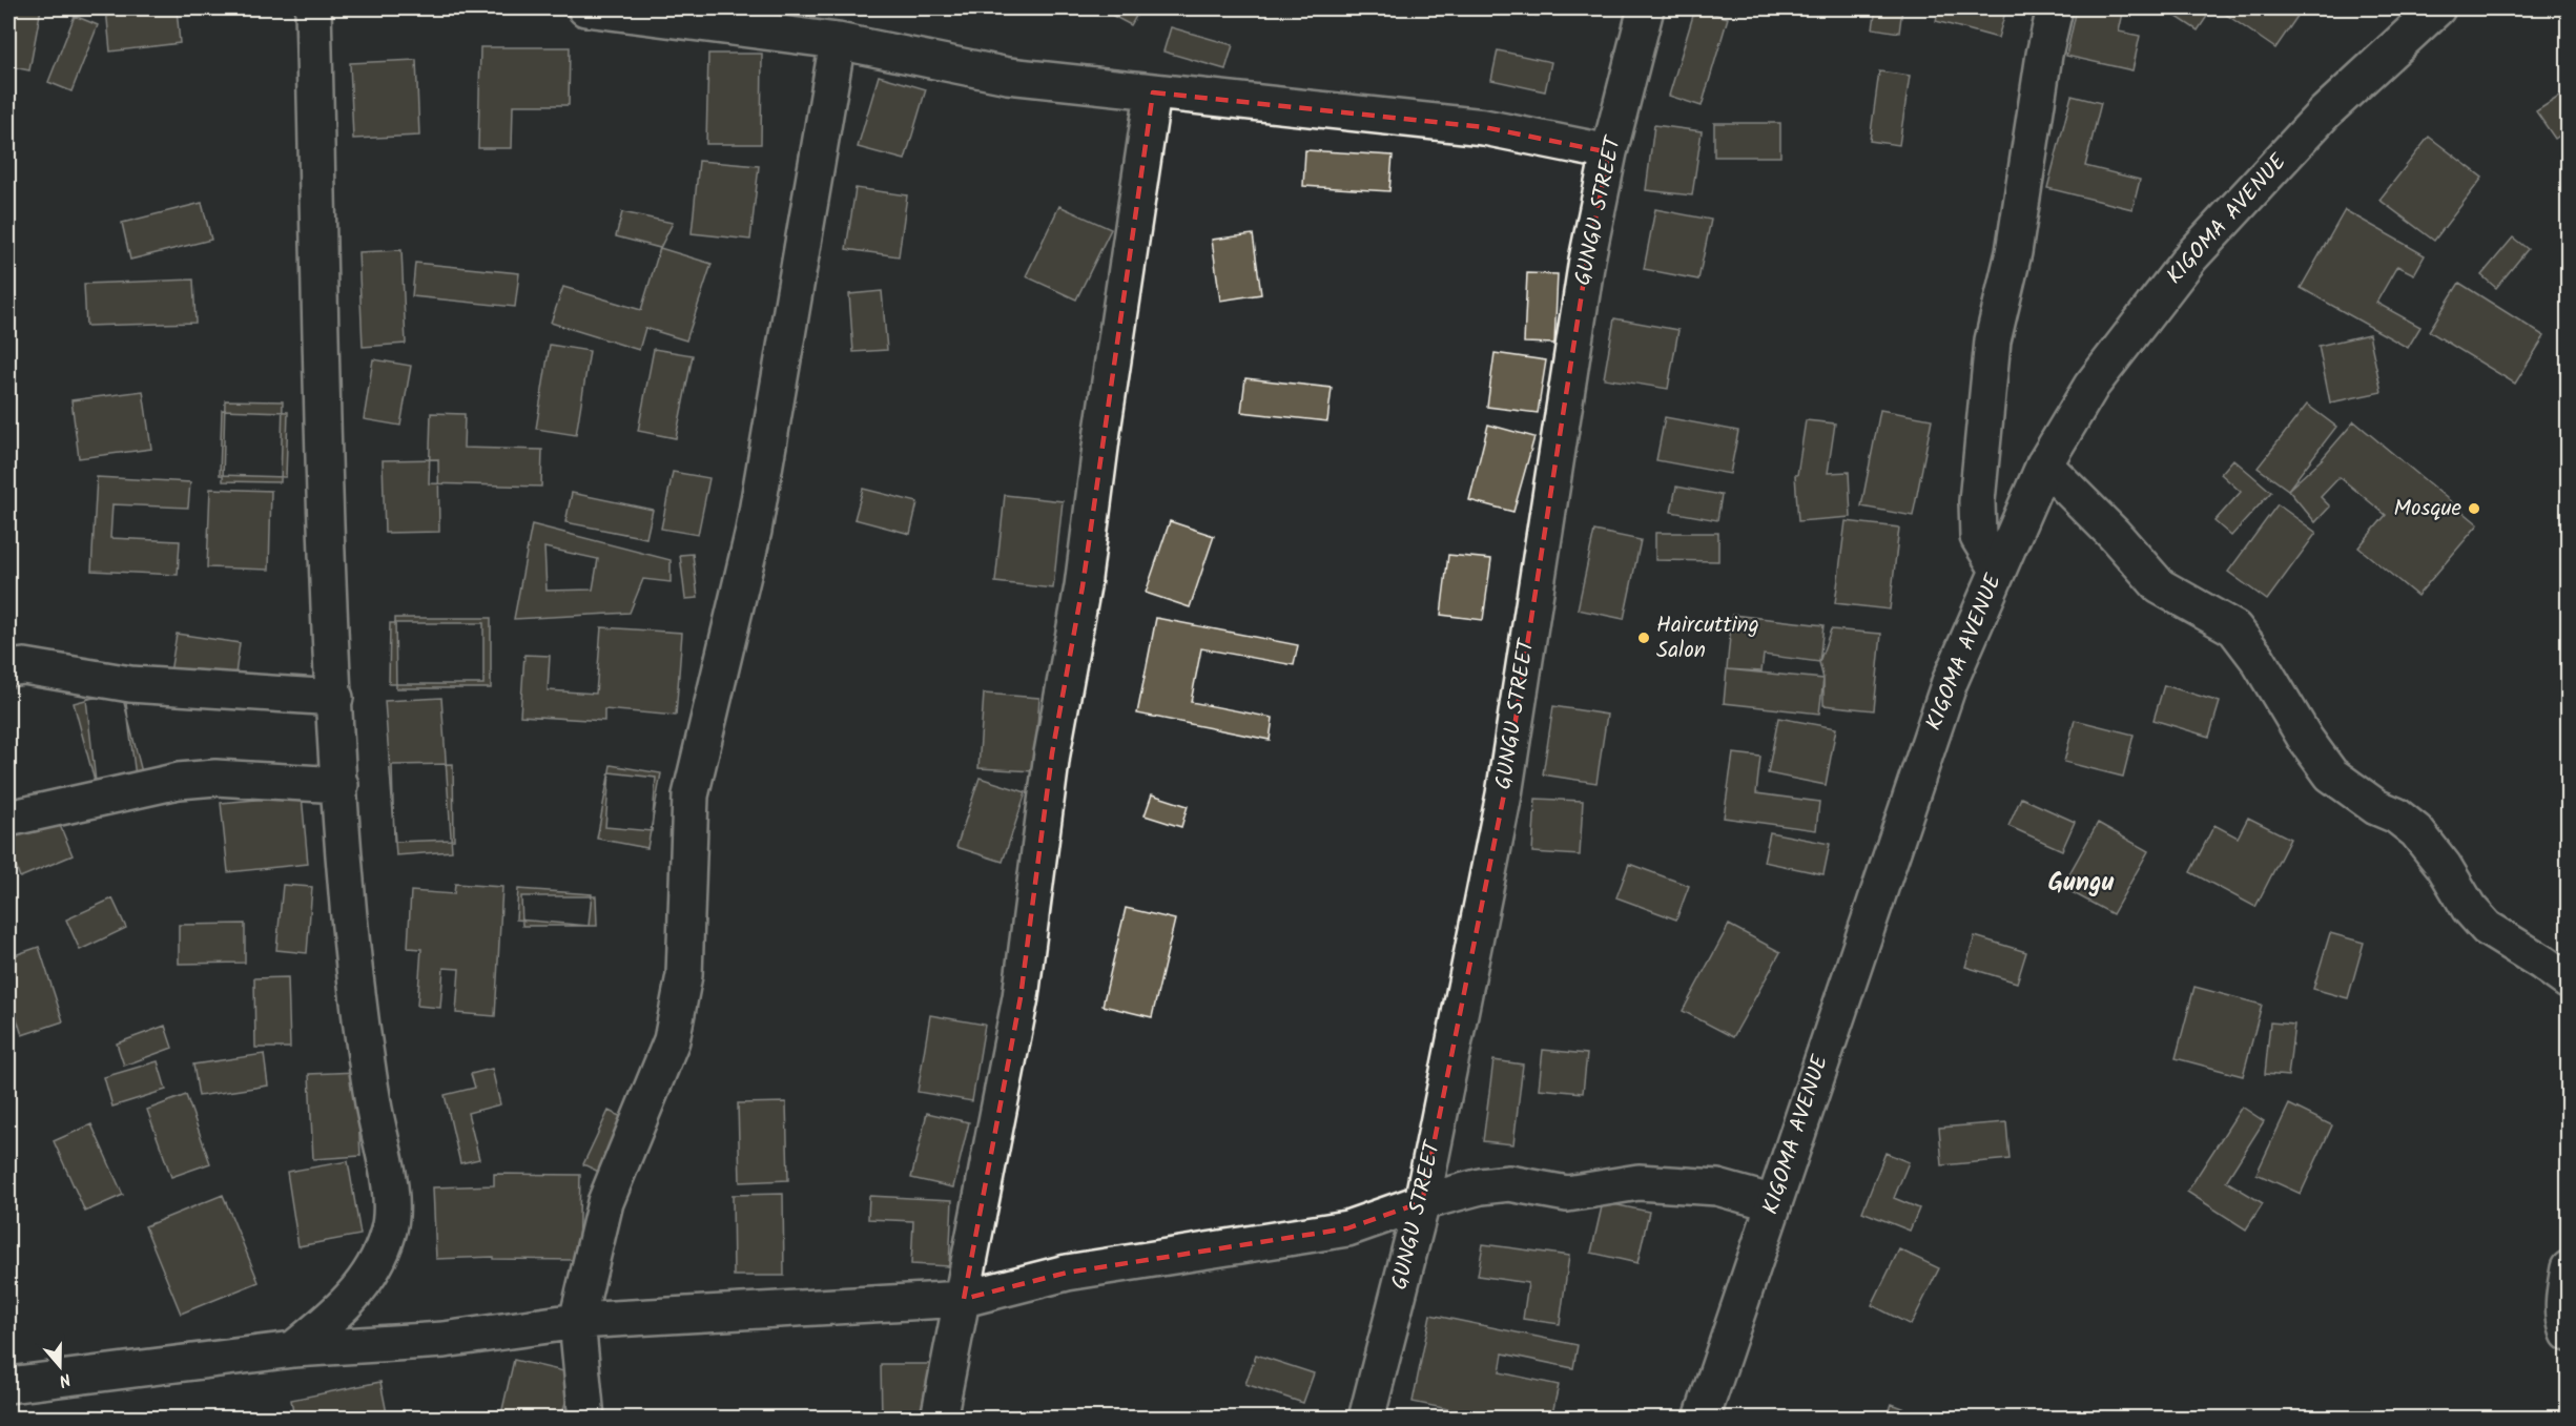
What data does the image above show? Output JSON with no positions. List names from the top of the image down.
{
  "streets": {
    "street": ["GUNGU STREET", "KIGOMA AVENUE"]
  },
  "districts": ["Gungu"],
  "places": ["Mosque", "Haircutting Salon"],
  "north": "bottom"
}
